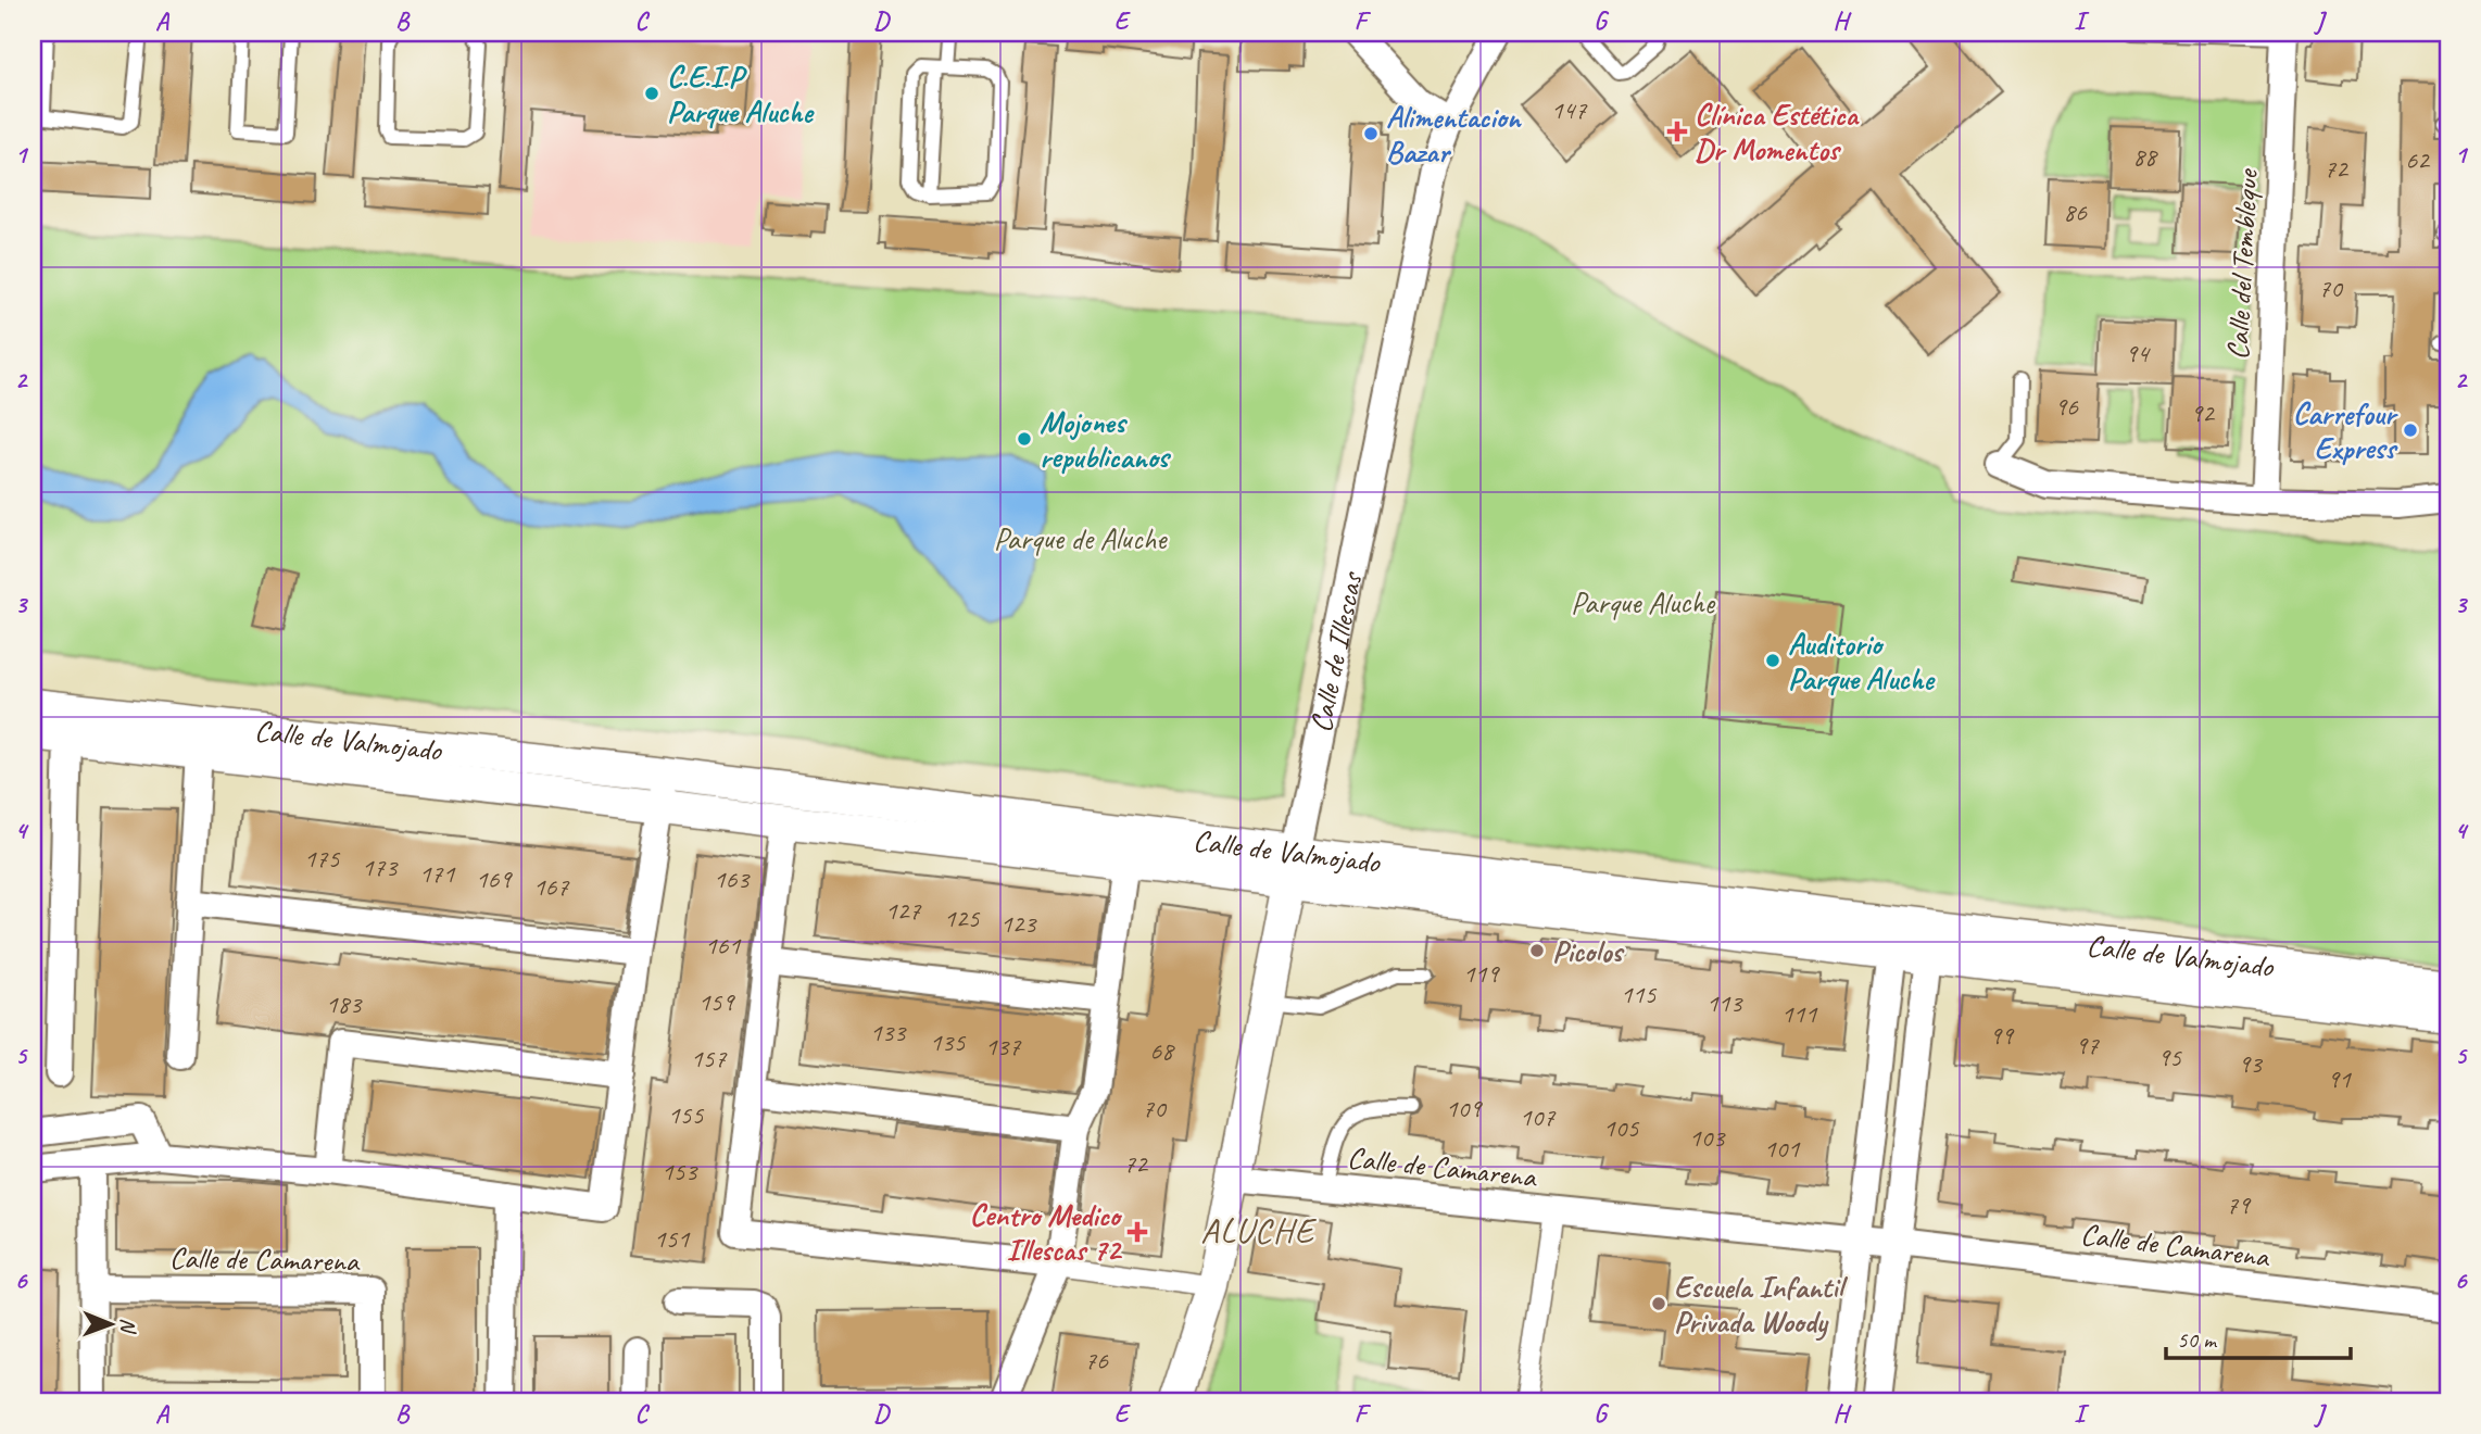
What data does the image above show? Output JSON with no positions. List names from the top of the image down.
{
  "streets": {
    "street": [
      "Calle del Tembleque",
      "Calle de Illescas",
      "Calle de Valmojado",
      "Calle de Camarena"
    ]
  },
  "crossings": [
    ["Calle de Illescas", "Calle de Valmojado"],
    ["Calle de Illescas", "Calle de Camarena"]
  ],
  "districts": ["ALUCHE"],
  "parks": ["Parque de Aluche", "Parque Aluche"],
  "places": {
    "other": [
      "C.E.I.P Parque Aluche",
      "Alimentacion Bazar",
      "Carrefour Express",
      "Mojones republicanos",
      "Auditorio Parque Aluche",
      "Picolos",
      "Escuela Infantil Privada Woody"
    ],
    "health": ["Clínica Estética Dr Momentos", "Centro Medico Illescas 72"]
  },
  "house_numbers": [
    "147",
    "88",
    "62",
    "72",
    "86",
    "70",
    "94",
    "96",
    "92",
    "175",
    "173",
    "171",
    "169",
    "163",
    "167",
    "127",
    "125",
    "123",
    "161",
    "119",
    "115",
    "159",
    "113",
    "183",
    "111",
    "133",
    "99",
    "135",
    "97",
    "137",
    "68",
    "95",
    "157",
    "93",
    "91",
    "70",
    "109",
    "155",
    "107",
    "105",
    "103",
    "101",
    "72",
    "153",
    "79",
    "151",
    "76"
  ],
  "scale_bar": "50 m",
  "north": "right",
  "grid": {
    "columns": [
      "A",
      "B",
      "C",
      "D",
      "E",
      "F",
      "G",
      "H",
      "I",
      "J"
    ],
    "rows": [
      "1",
      "2",
      "3",
      "4",
      "5",
      "6"
    ]
  }
}
